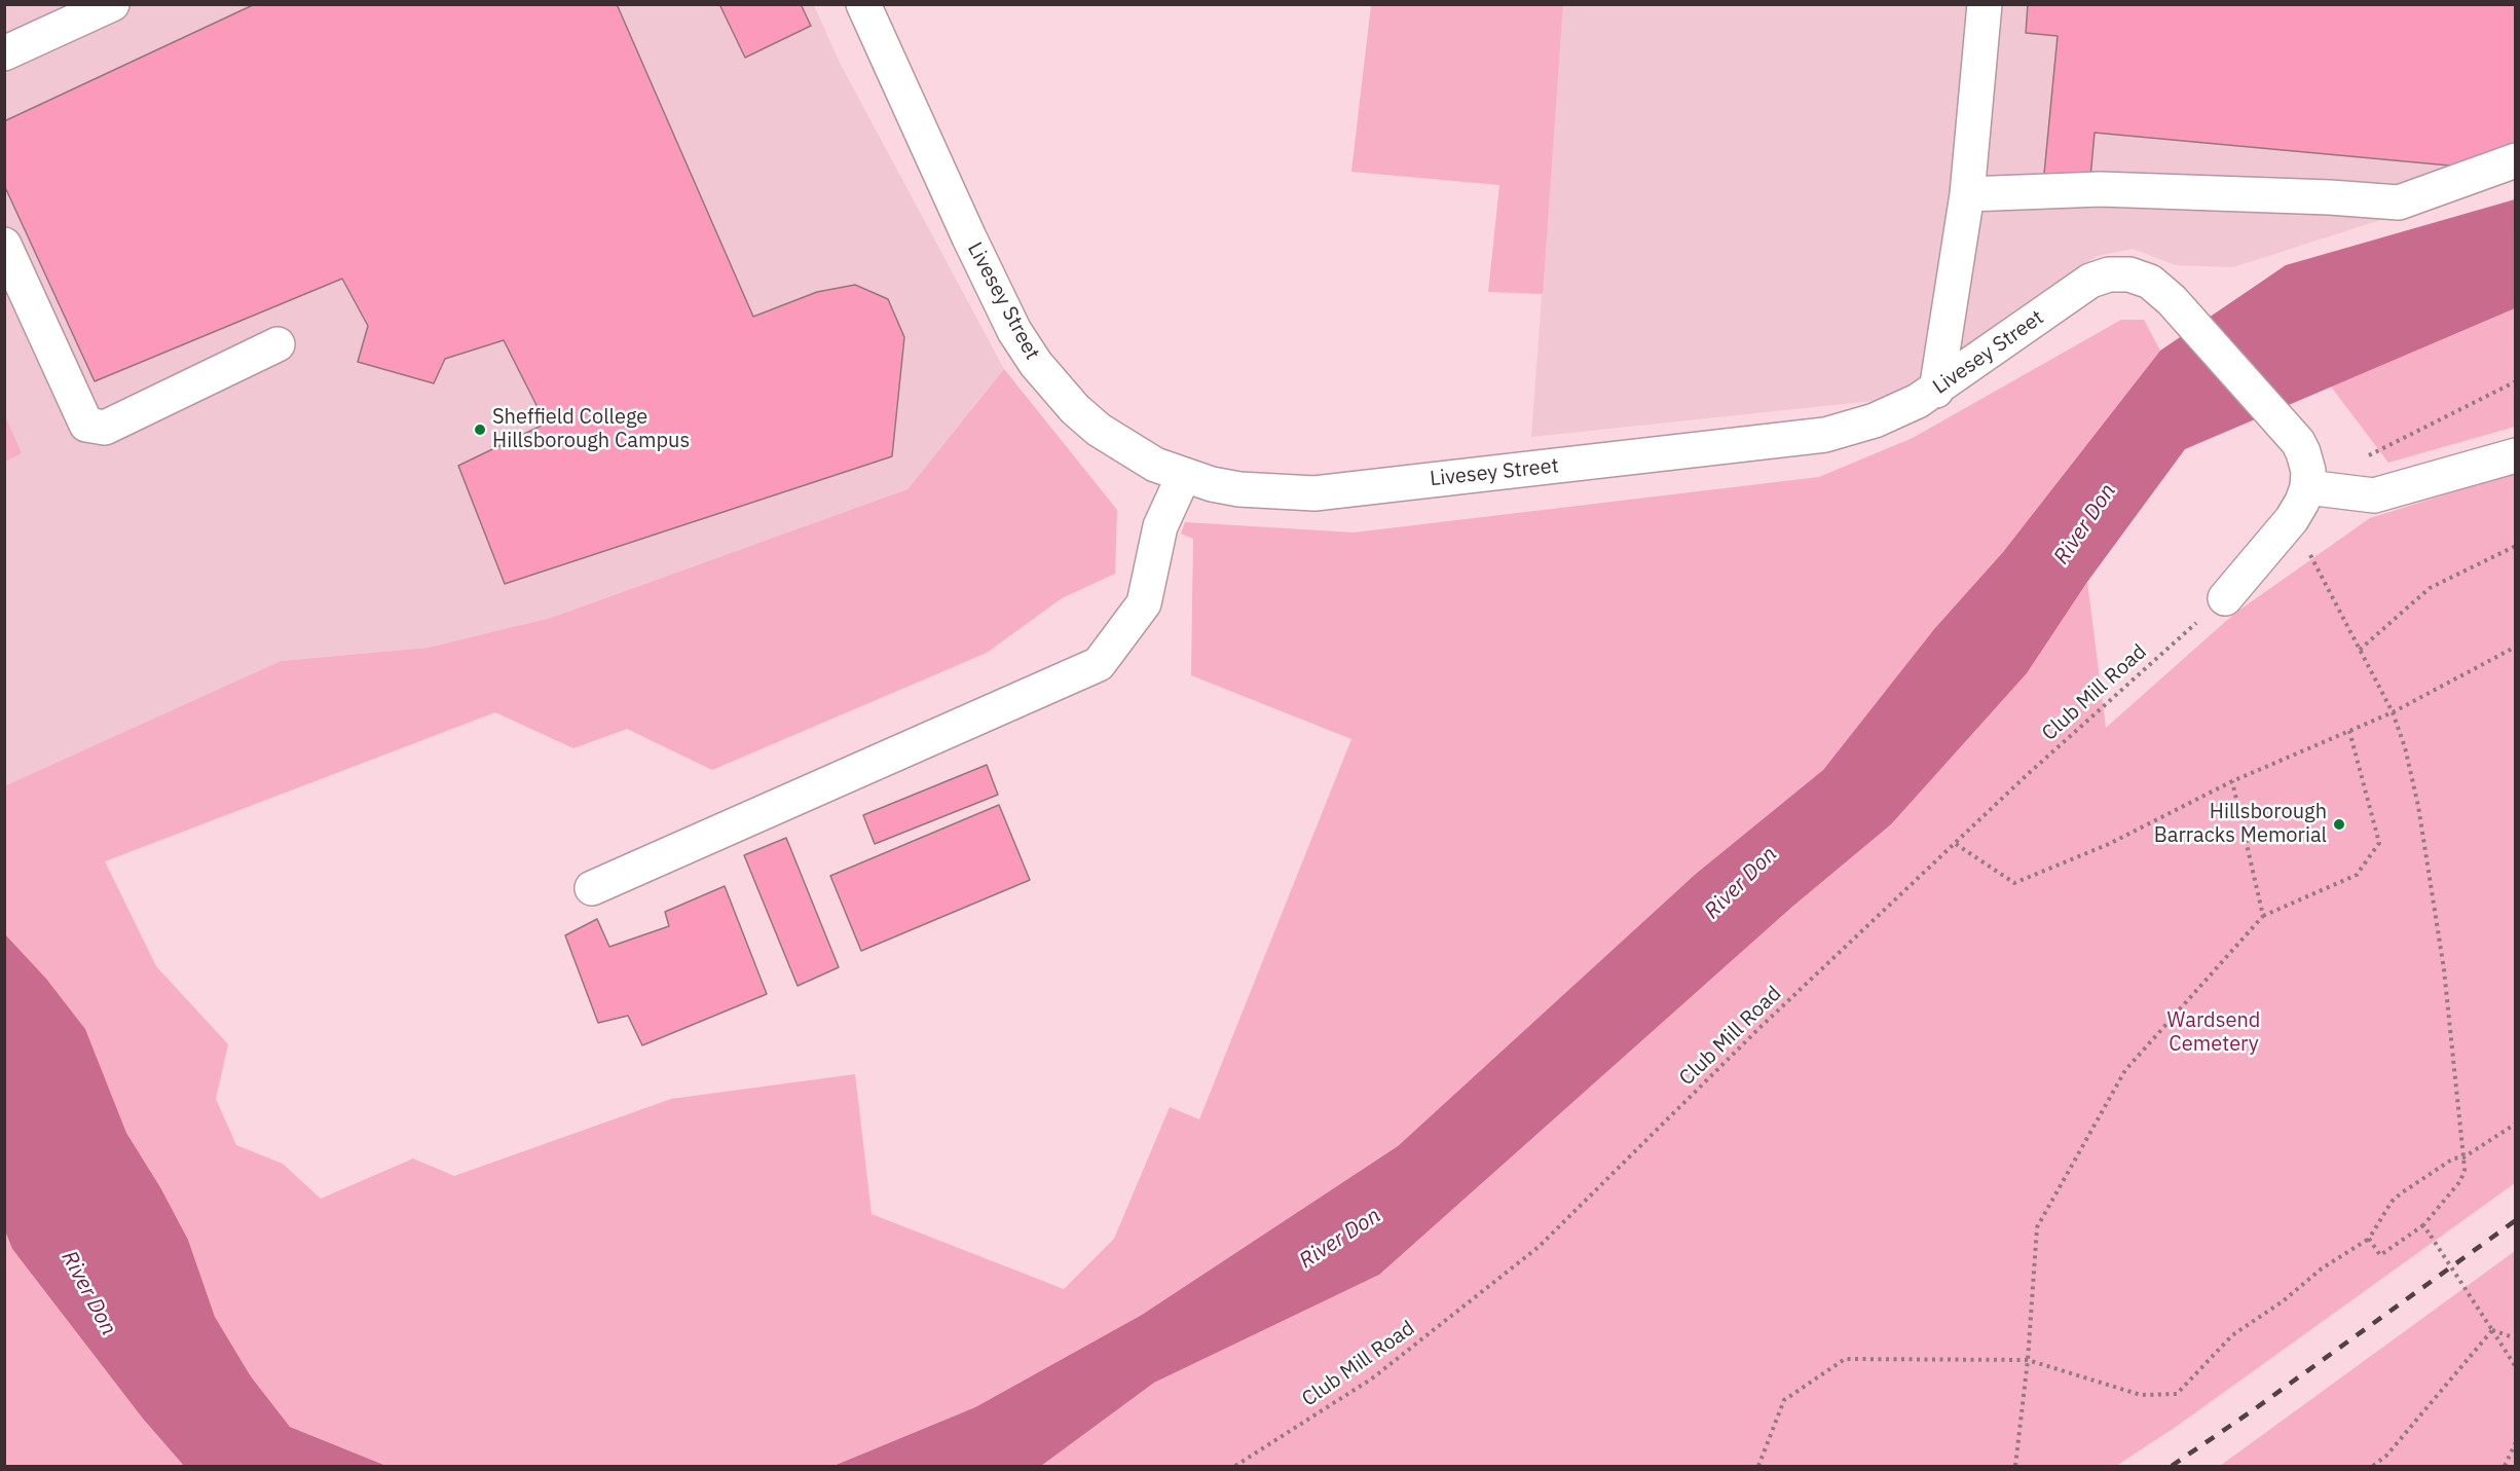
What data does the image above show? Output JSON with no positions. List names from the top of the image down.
{
  "streets": {
    "street": ["Livesey Street"],
    "path": ["Club Mill Road"]
  },
  "water": ["River Don"],
  "parks": ["Wardsend Cemetery"],
  "places": ["Sheffield College Hillsborough Campus", "Hillsborough Barracks Memorial"]
}
